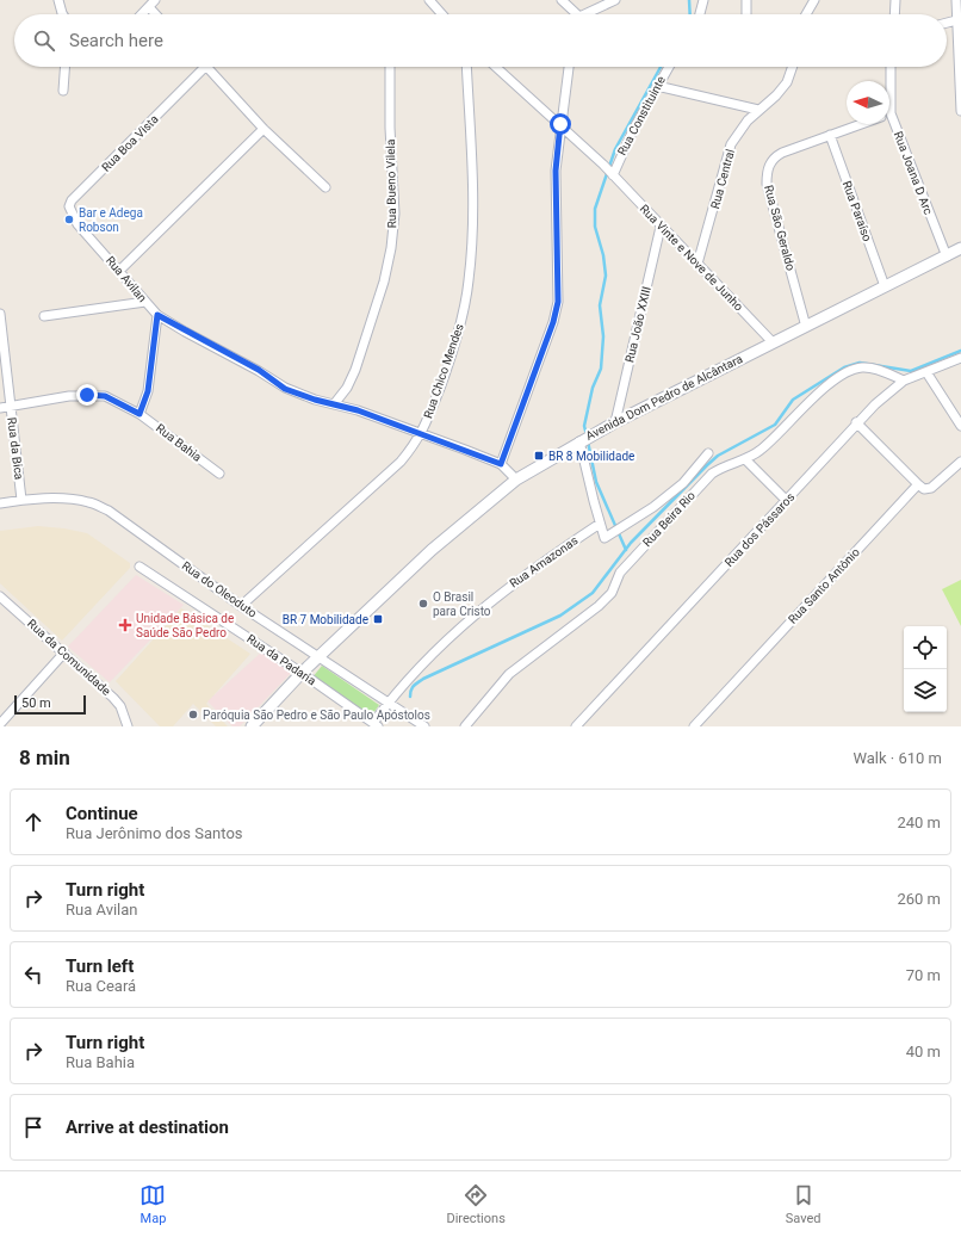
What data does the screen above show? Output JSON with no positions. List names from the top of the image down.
{
  "streets": {
    "street": [
      "Rua Constituinte",
      "Rua Boa Vista",
      "Rua Joana D Arc",
      "Rua Central",
      "Rua Bueno Vilela",
      "Rua Paraíso",
      "Rua São Geraldo",
      "Rua Vinte e Nove de Junho",
      "Rua Avilan",
      "Rua João XXIII",
      "Rua Chico Mendes",
      "Avenida Dom Pedro de Alcântara",
      "Rua Bahia",
      "Rua da Bica",
      "Rua Beira Rio",
      "Rua dos Pássaros",
      "Rua Amazonas",
      "Rua Santo Antônio",
      "Rua do Oleoduto",
      "Rua da Comunidade",
      "Rua da Padaria"
    ]
  },
  "crossings": [
    ["Rua Constituinte", "Rua Vinte e Nove de Junho"],
    ["Rua Boa Vista", "Rua Avilan"],
    ["Rua Joana D Arc", "Avenida Dom Pedro de Alcântara"],
    ["Rua Central", "Rua Vinte e Nove de Junho"],
    ["Rua Bueno Vilela", "Rua Avilan"],
    ["Rua Paraíso", "Rua São Geraldo"],
    ["Rua Paraíso", "Avenida Dom Pedro de Alcântara"],
    ["Rua São Geraldo", "Avenida Dom Pedro de Alcântara"],
    ["Rua Vinte e Nove de Junho", "Rua João XXIII"],
    ["Rua Vinte e Nove de Junho", "Avenida Dom Pedro de Alcântara"],
    ["Rua Avilan", "Rua Chico Mendes"],
    ["Rua Avilan", "Avenida Dom Pedro de Alcântara"],
    ["Rua João XXIII", "Avenida Dom Pedro de Alcântara"],
    ["Rua Chico Mendes", "Rua do Oleoduto"],
    ["Avenida Dom Pedro de Alcântara", "Rua do Oleoduto"],
    ["Avenida Dom Pedro de Alcântara", "Rua da Padaria"],
    ["Rua Bahia", "Rua da Bica"],
    ["Rua da Bica", "Rua do Oleoduto"],
    ["Rua Beira Rio", "Rua dos Pássaros"],
    ["Rua Amazonas", "Rua do Oleoduto"],
    ["Rua Amazonas", "Rua da Padaria"]
  ],
  "places": {
    "other": ["Bar e Adega Robson", "O Brasil para Cristo", "Paróquia São Pedro e São Paulo Apóstolos"],
    "transit": ["BR 8 Mobilidade", "BR 7 Mobilidade"],
    "health": ["Unidade Básica de Saúde São Pedro"]
  },
  "scale_bar": "50 m",
  "north": "left",
  "page": {
    "search": "Search here",
    "scale": "50 m",
    "heading": ["8 min", "Walk · 610 m"],
    "list": [
      ["Continue", "Rua Jerônimo dos Santos", "240 m"],
      ["Turn right", "Rua Avilan", "260 m"],
      ["Turn left", "Rua Ceará", "70 m"],
      ["Turn right", "Rua Bahia", "40 m"],
      "Arrive at destination"
    ],
    "nav": ["Map", "Directions", "Saved"]
  }
}
